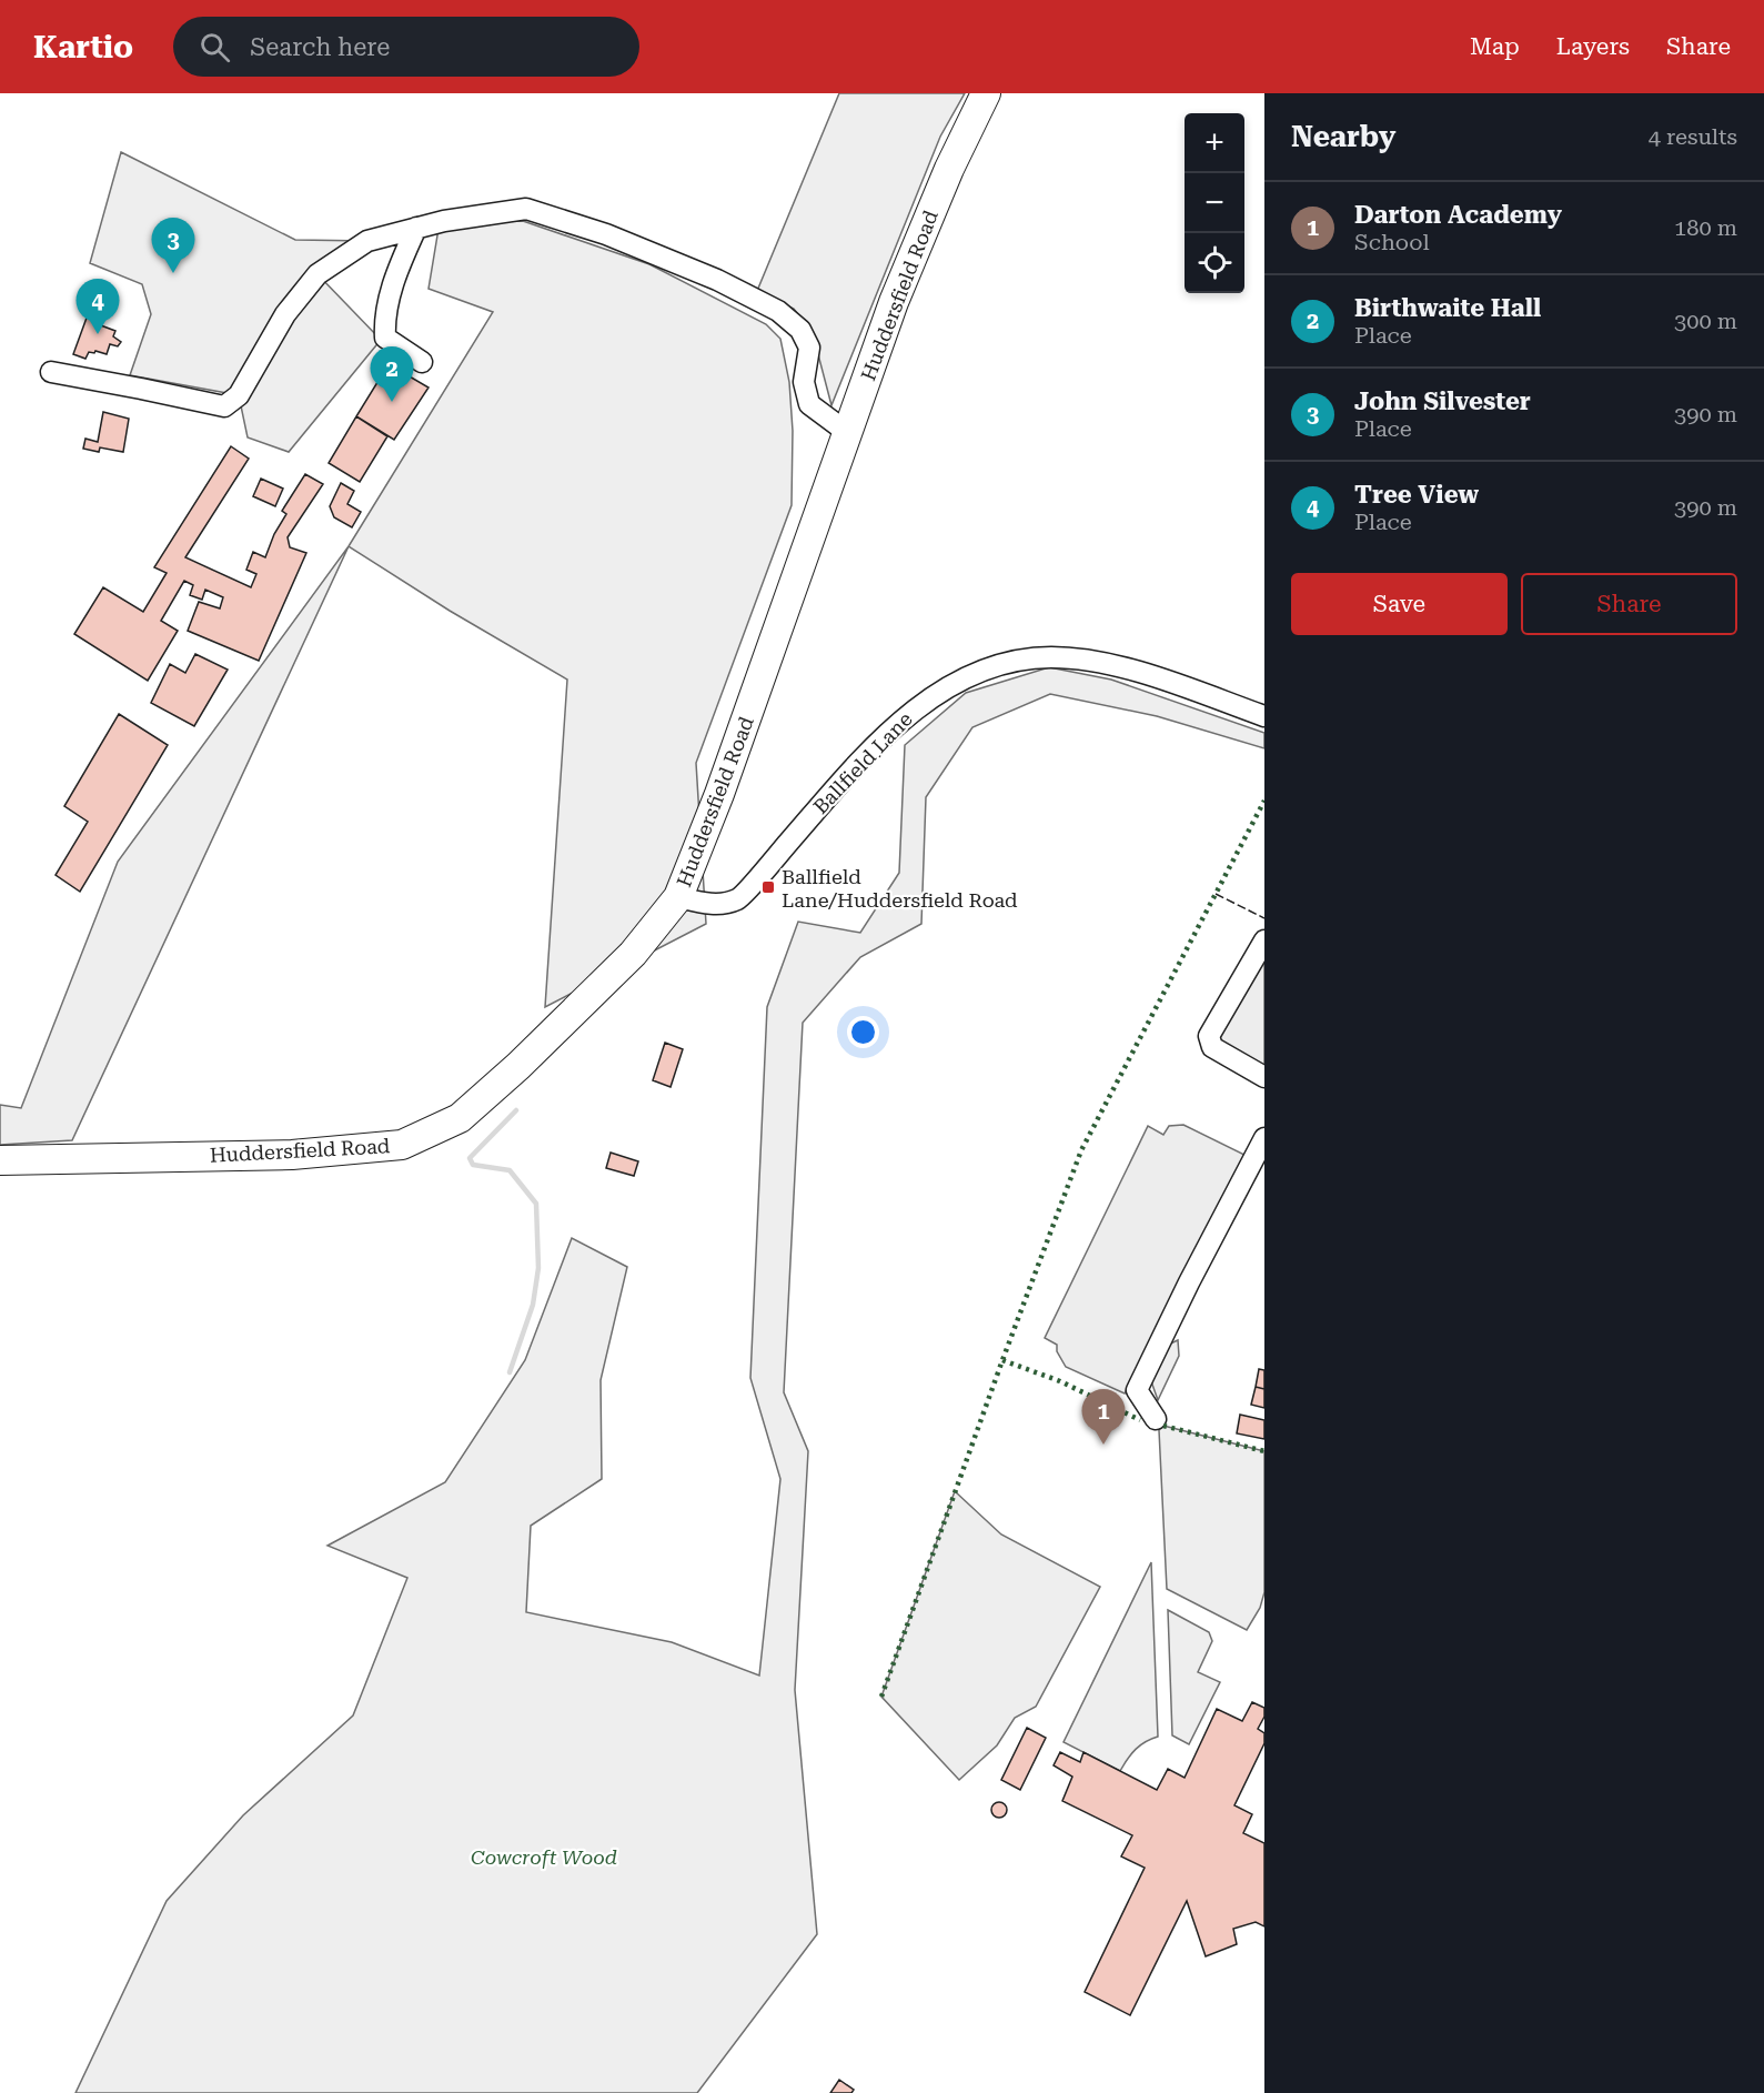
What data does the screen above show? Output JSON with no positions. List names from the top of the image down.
{
  "streets": {
    "highway": ["Huddersfield Road"],
    "street": ["Ballfield Lane"]
  },
  "crossings": [
    ["Huddersfield Road", "Ballfield Lane"]
  ],
  "parks": ["Cowcroft Wood"],
  "places": {
    "transit": ["Ballfield Lane/Huddersfield Road"]
  },
  "page": {
    "header": "Kartio",
    "search": "Search here",
    "nav": ["Map", "Layers", "Share"],
    "heading": ["Nearby", "4 results"],
    "map_buttons": ["+", "−"],
    "list": [
      {
        "mark": "1",
        "name": "Darton Academy",
        "note": "School",
        "value": "180 m"
      },
      {
        "mark": "2",
        "name": "Birthwaite Hall",
        "note": "Place",
        "value": "300 m"
      },
      {
        "mark": "3",
        "name": "John Silvester",
        "note": "Place",
        "value": "390 m"
      },
      {
        "mark": "4",
        "name": "Tree View",
        "note": "Place",
        "value": "390 m"
      }
    ],
    "pins": [
      "3",
      "4",
      "2",
      "1"
    ],
    "buttons": ["Save", "Share"]
  }
}
